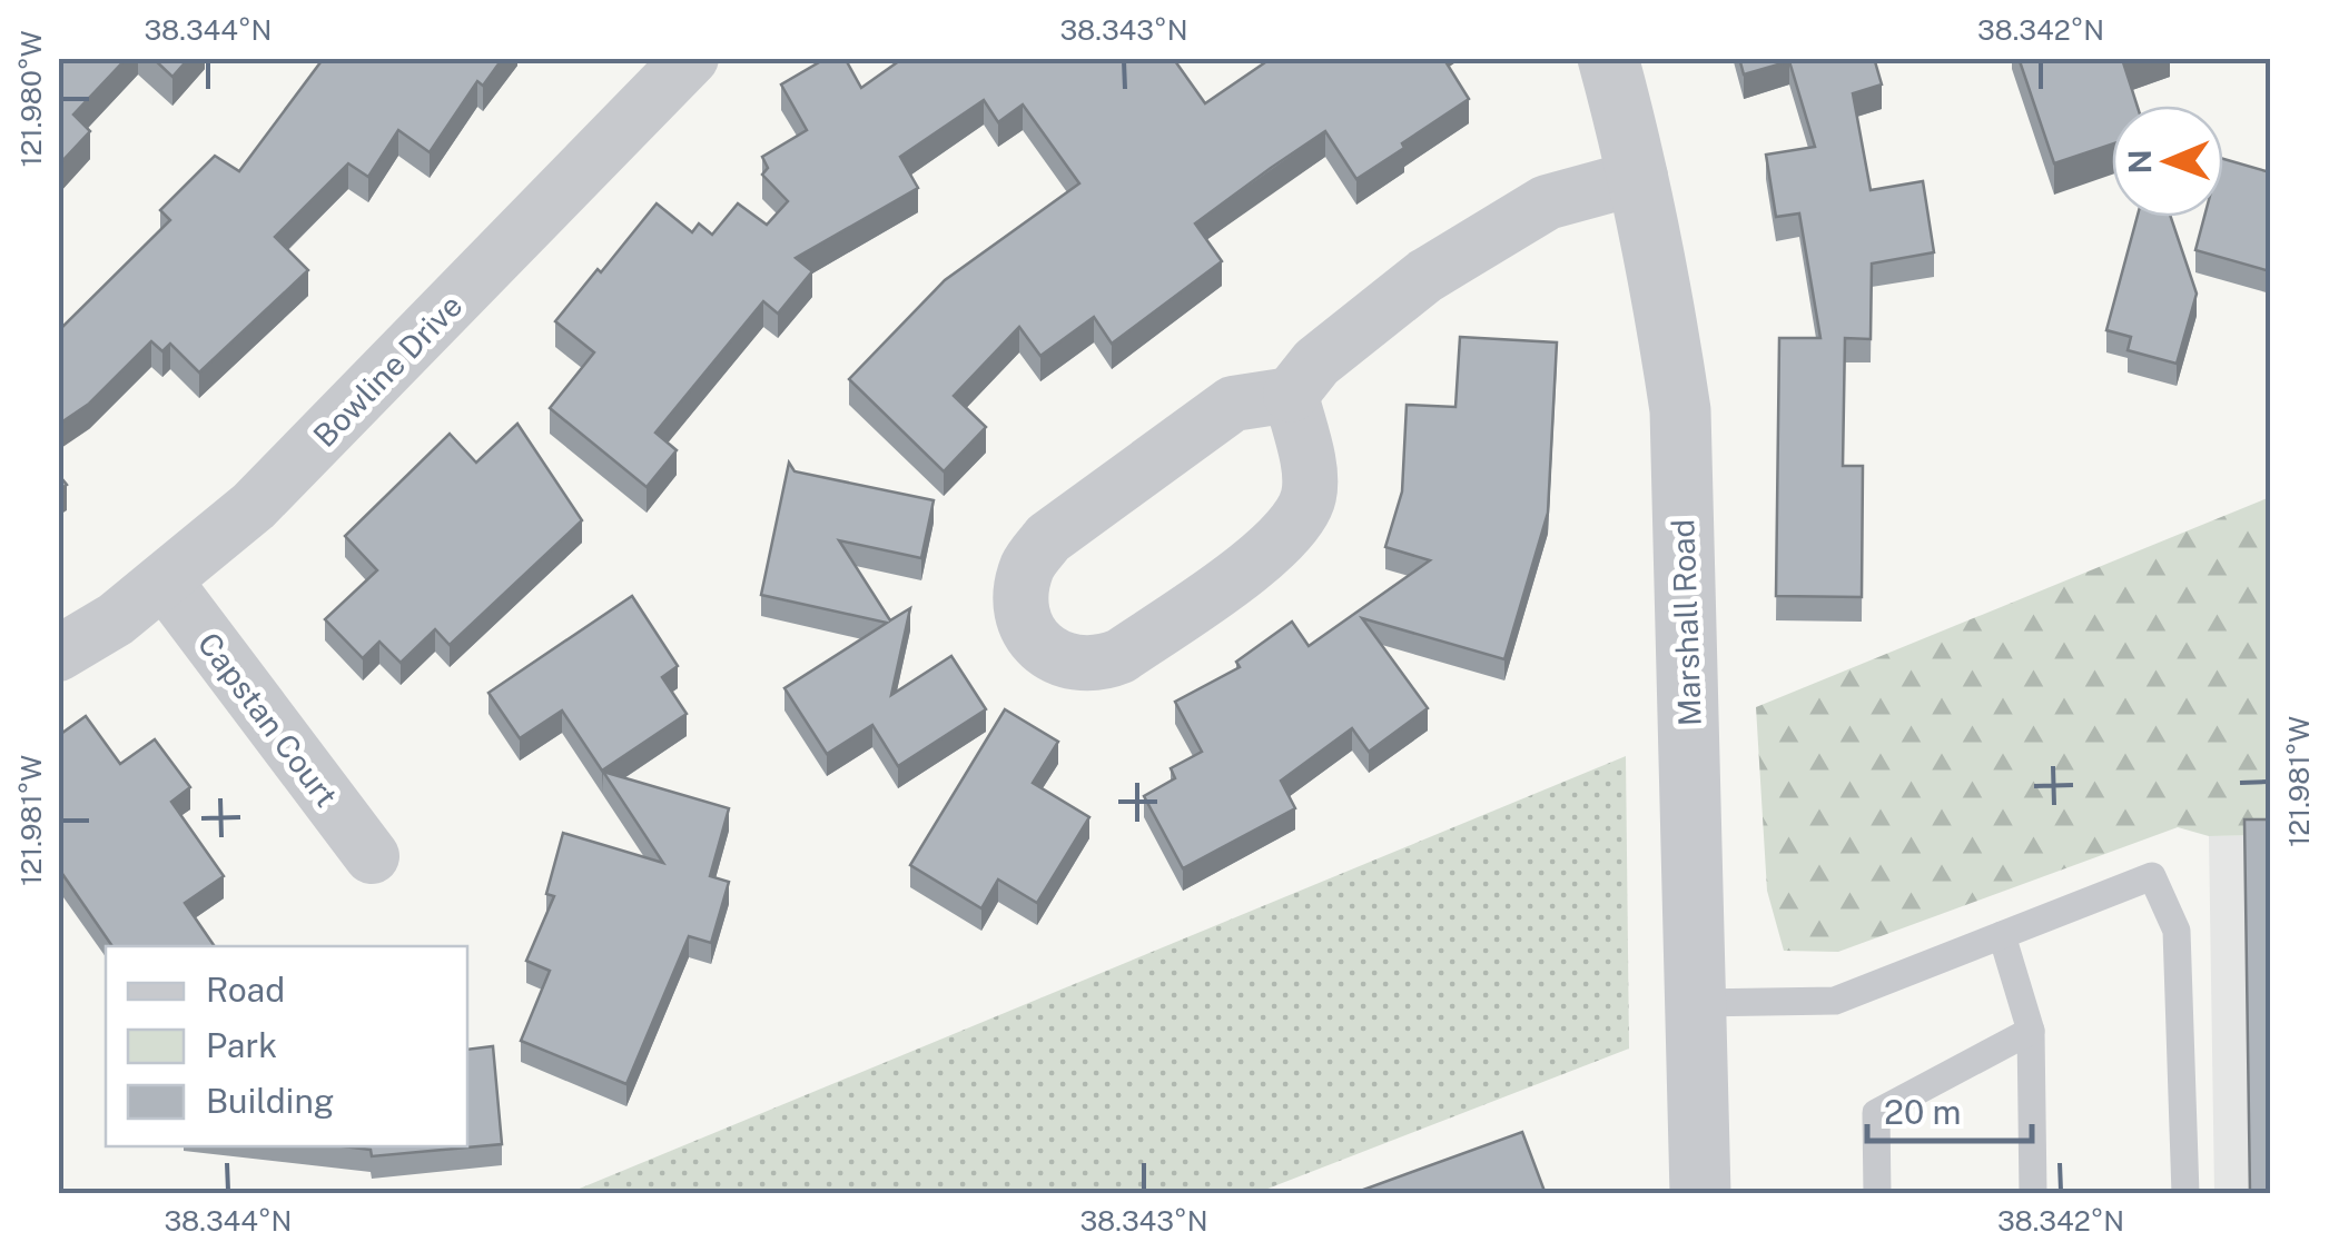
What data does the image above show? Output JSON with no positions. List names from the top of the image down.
{
  "streets": {
    "street": ["Bowline Drive", "Marshall Road", "Capstan Court"]
  },
  "crossings": [
    ["Bowline Drive", "Capstan Court"]
  ],
  "legend": ["Road", "Park", "Building"],
  "scale_bar": "20 m",
  "north": "left",
  "coordinates": [
    "38.344°N",
    "38.343°N",
    "38.342°N",
    "121.980°W",
    "121.981°W"
  ]
}
